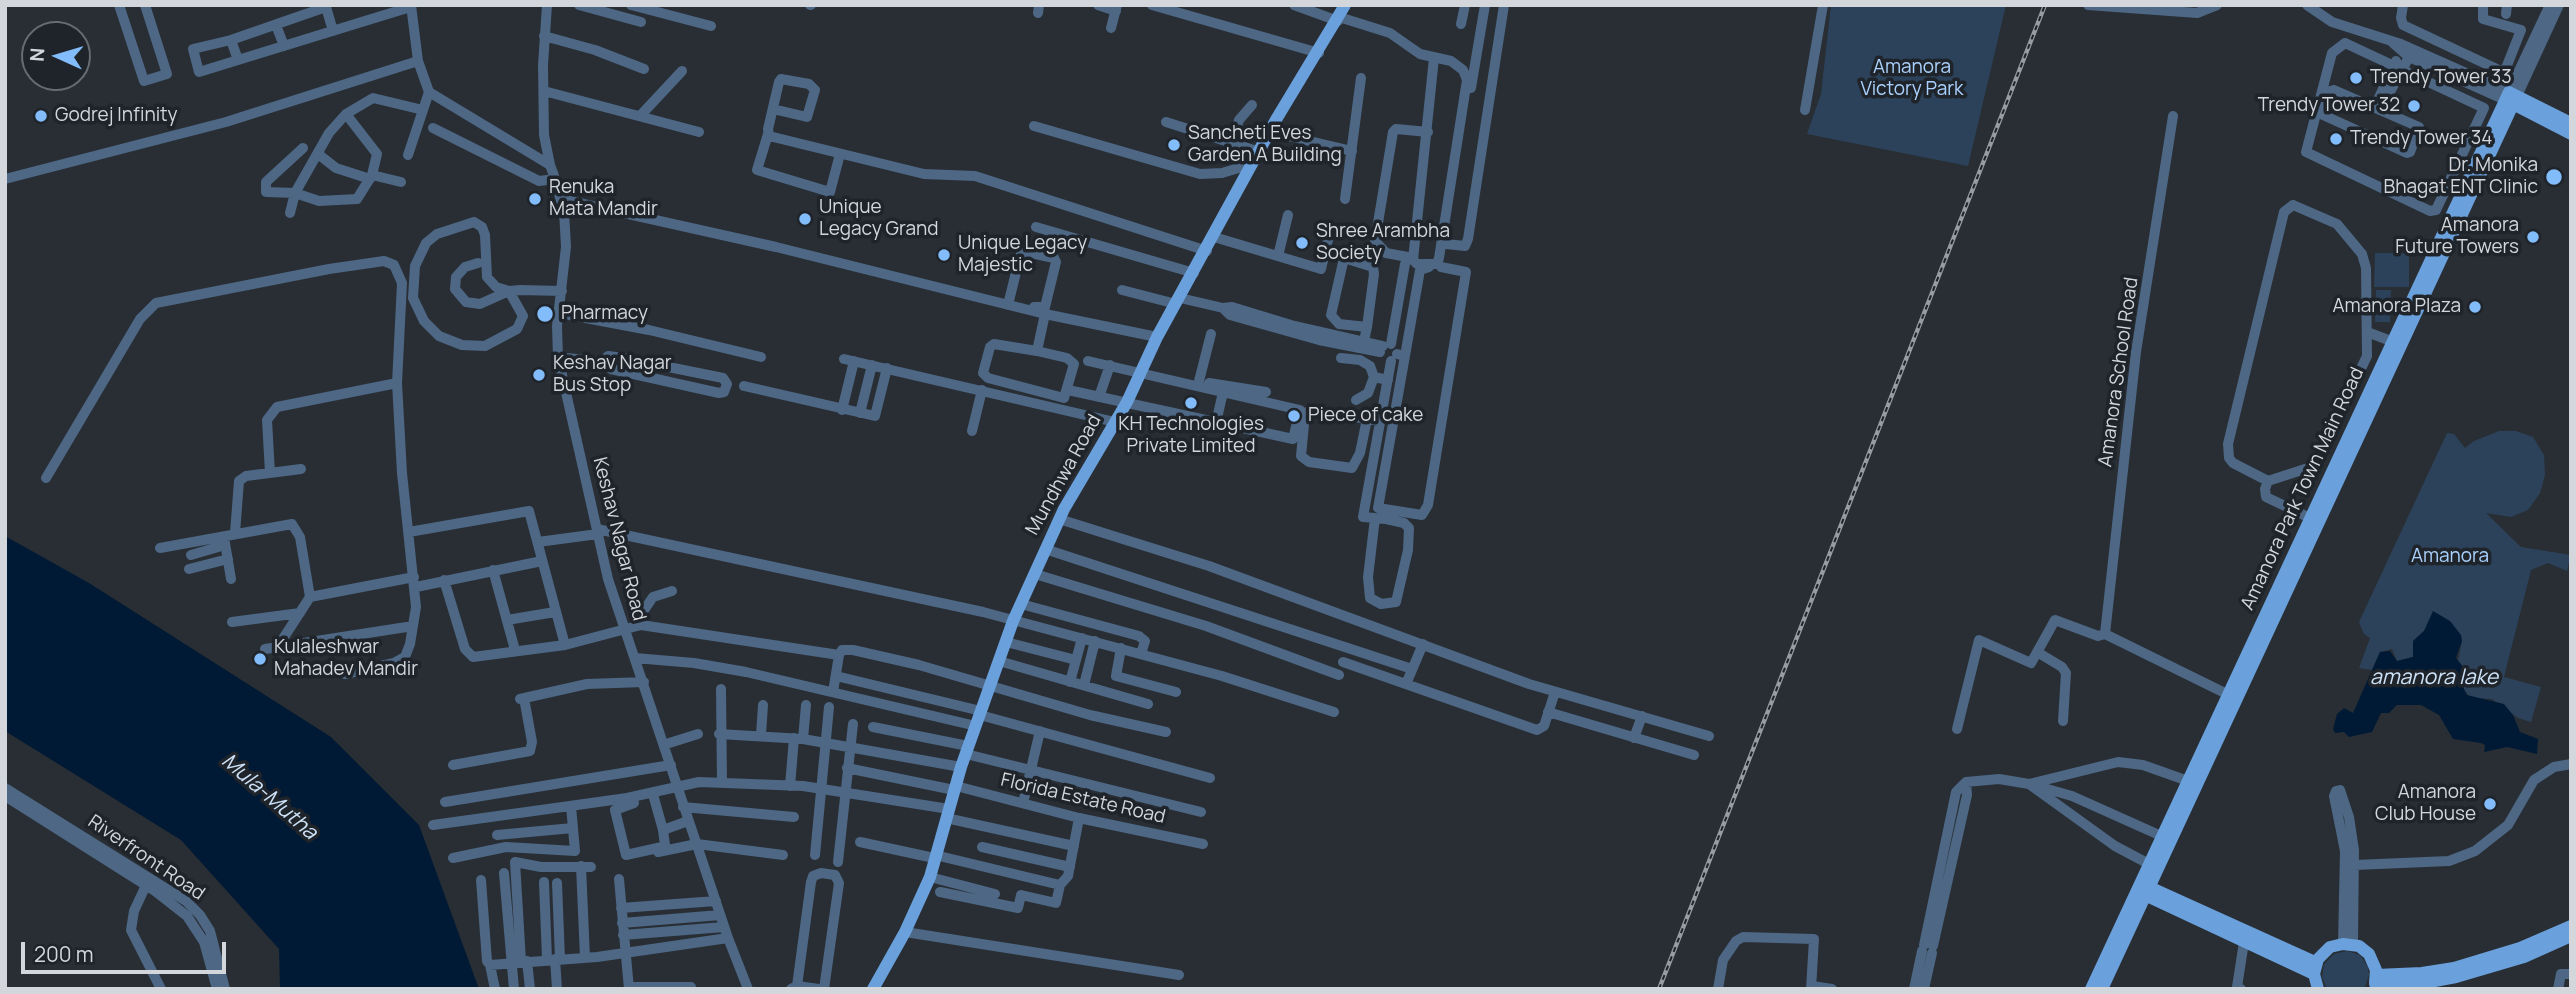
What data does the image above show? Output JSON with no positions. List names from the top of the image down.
{
  "streets": {
    "main road": ["Mundhwa Road", "Amanora Park Town Main Road"],
    "street": [
      "Amanora School Road",
      "Keshav Nagar Road",
      "Florida Estate Road",
      "Riverfront Road"
    ]
  },
  "crossings": [
    ["Mundhwa Road", "Florida Estate Road"]
  ],
  "water": ["amanora lake", "Mula-Mutha"],
  "parks": ["Amanora Victory Park", "Amanora"],
  "places": [
    "Trendy Tower 33",
    "Trendy Tower 32",
    "Godrej Infinity",
    "Trendy Tower 34",
    "Sancheti Eves Garden A Building",
    "Dr. Monika Bhagat ENT Clinic",
    "Renuka Mata Mandir",
    "Unique Legacy Grand",
    "Amanora Future Towers",
    "Shree Arambha Society",
    "Unique Legacy Majestic",
    "Amanora Plaza",
    "Pharmacy",
    "Keshav Nagar Bus Stop",
    "KH Technologies Private Limited",
    "Piece of cake",
    "Kulaleshwar Mahadev Mandir",
    "Amanora Club House"
  ],
  "scale_bar": "200 m",
  "north": "left"
}
